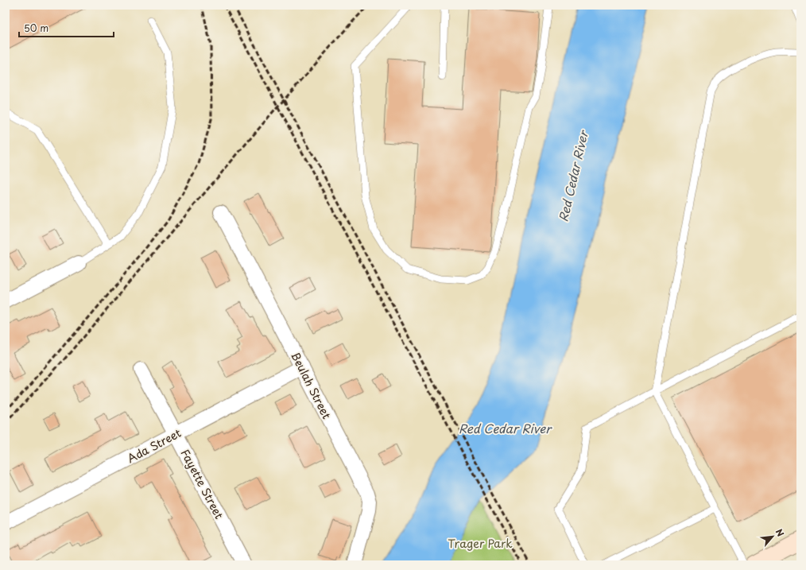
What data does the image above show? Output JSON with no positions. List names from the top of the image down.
{
  "streets": {
    "street": ["Beulah Street", "Ada Street", "Fayette Street"]
  },
  "crossings": [
    ["Beulah Street", "Ada Street"],
    ["Ada Street", "Fayette Street"]
  ],
  "water": ["Red Cedar River"],
  "parks": ["Trager Park"],
  "scale_bar": "50 m",
  "north": "top right"
}
